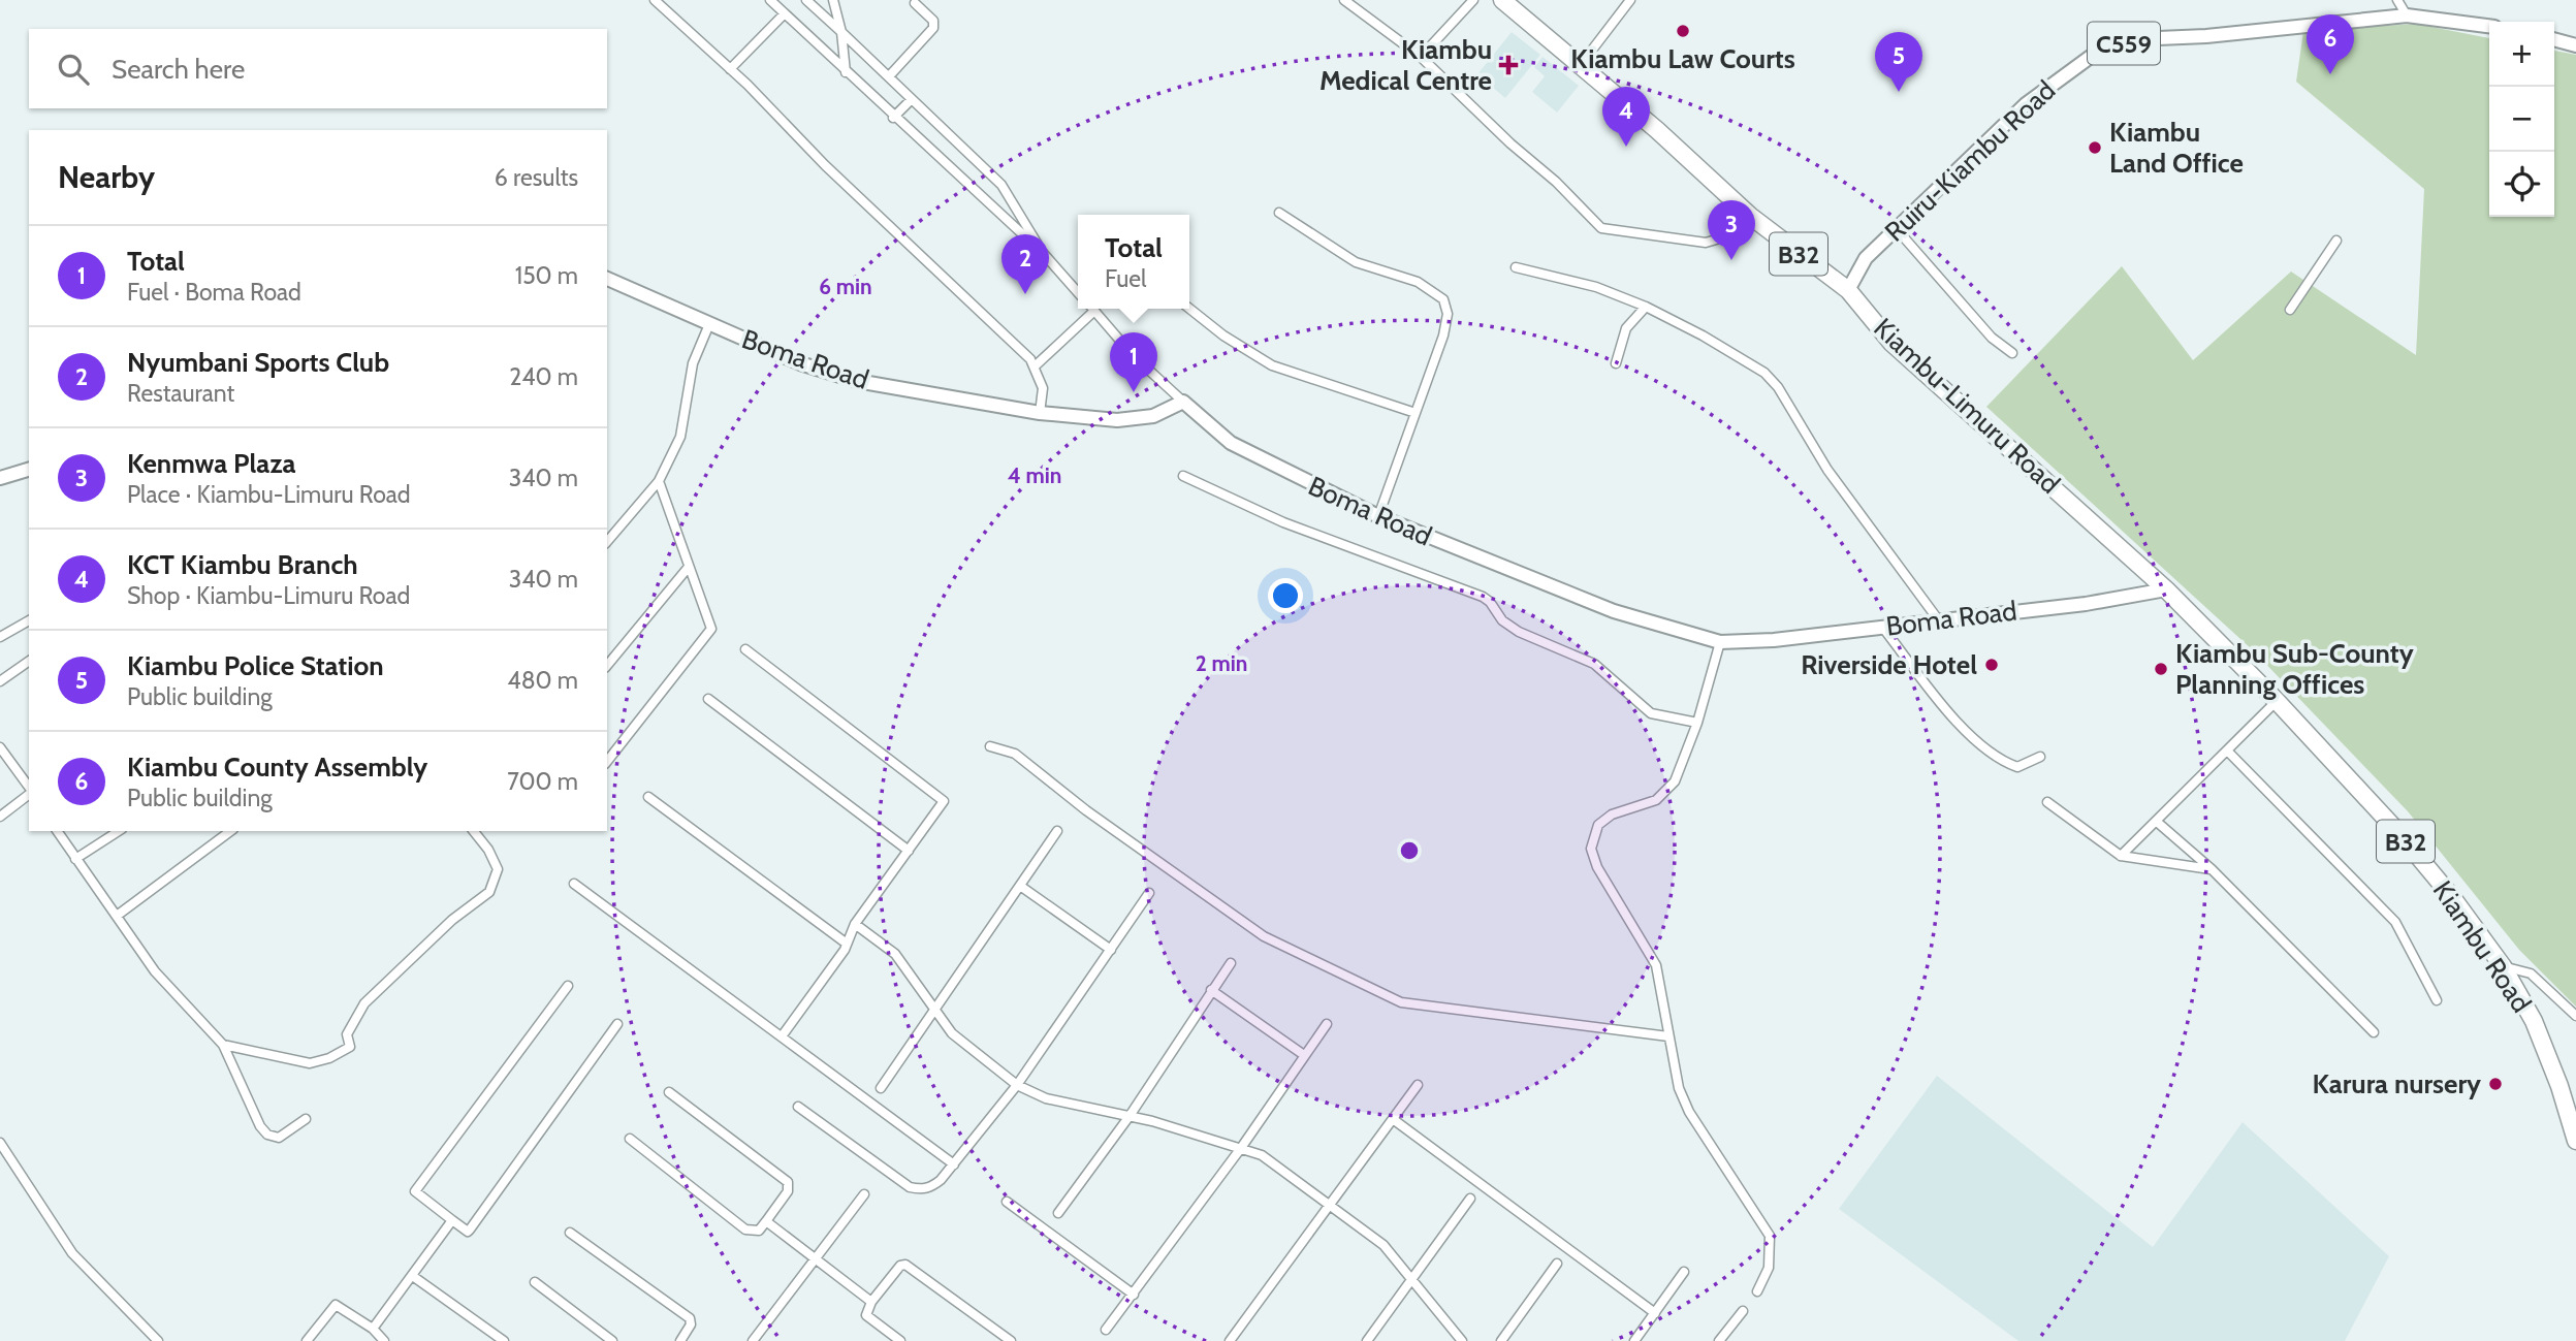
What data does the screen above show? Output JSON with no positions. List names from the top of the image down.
{
  "streets": {
    "highway": ["B32", "Kiambu-Limuru Road", "Kiambu Road"],
    "main road": ["C559", "Ruiru-Kiambu Road", "Boma Road"]
  },
  "crossings": [
    ["Ruiru-Kiambu Road", "Kiambu-Limuru Road"],
    ["Boma Road", "Kiambu-Limuru Road"],
    ["Boma Road", "Kiambu Road"],
    ["Kiambu-Limuru Road", "Kiambu Road"]
  ],
  "places": {
    "other": [
      "Kiambu Law Courts",
      "Kiambu Land Office",
      "Riverside Hotel",
      "Kiambu Sub-County Planning Offices",
      "Karura nursery"
    ],
    "health": ["Kiambu Medical Centre"]
  },
  "page": {
    "pins": [
      "6",
      "5",
      "4",
      "3",
      "2",
      "1"
    ],
    "map_buttons": ["+", "−"],
    "search": "Search here",
    "heading": ["Nearby", "6 results"],
    "popup": ["Total", "Fuel"],
    "list": [
      {
        "mark": "1",
        "name": "Total",
        "note": "Fuel · Boma Road",
        "value": "150 m"
      },
      {
        "mark": "2",
        "name": "Nyumbani Sports Club",
        "note": "Restaurant",
        "value": "240 m"
      },
      {
        "mark": "3",
        "name": "Kenmwa Plaza",
        "note": "Place · Kiambu-Limuru Road",
        "value": "340 m"
      },
      {
        "mark": "4",
        "name": "KCT Kiambu Branch",
        "note": "Shop · Kiambu-Limuru Road",
        "value": "340 m"
      },
      {
        "mark": "5",
        "name": "Kiambu Police Station",
        "note": "Public building",
        "value": "480 m"
      },
      {
        "mark": "6",
        "name": "Kiambu County Assembly",
        "note": "Public building",
        "value": "700 m"
      }
    ]
  },
  "rings": ["6 min", "4 min", "2 min"]
}
